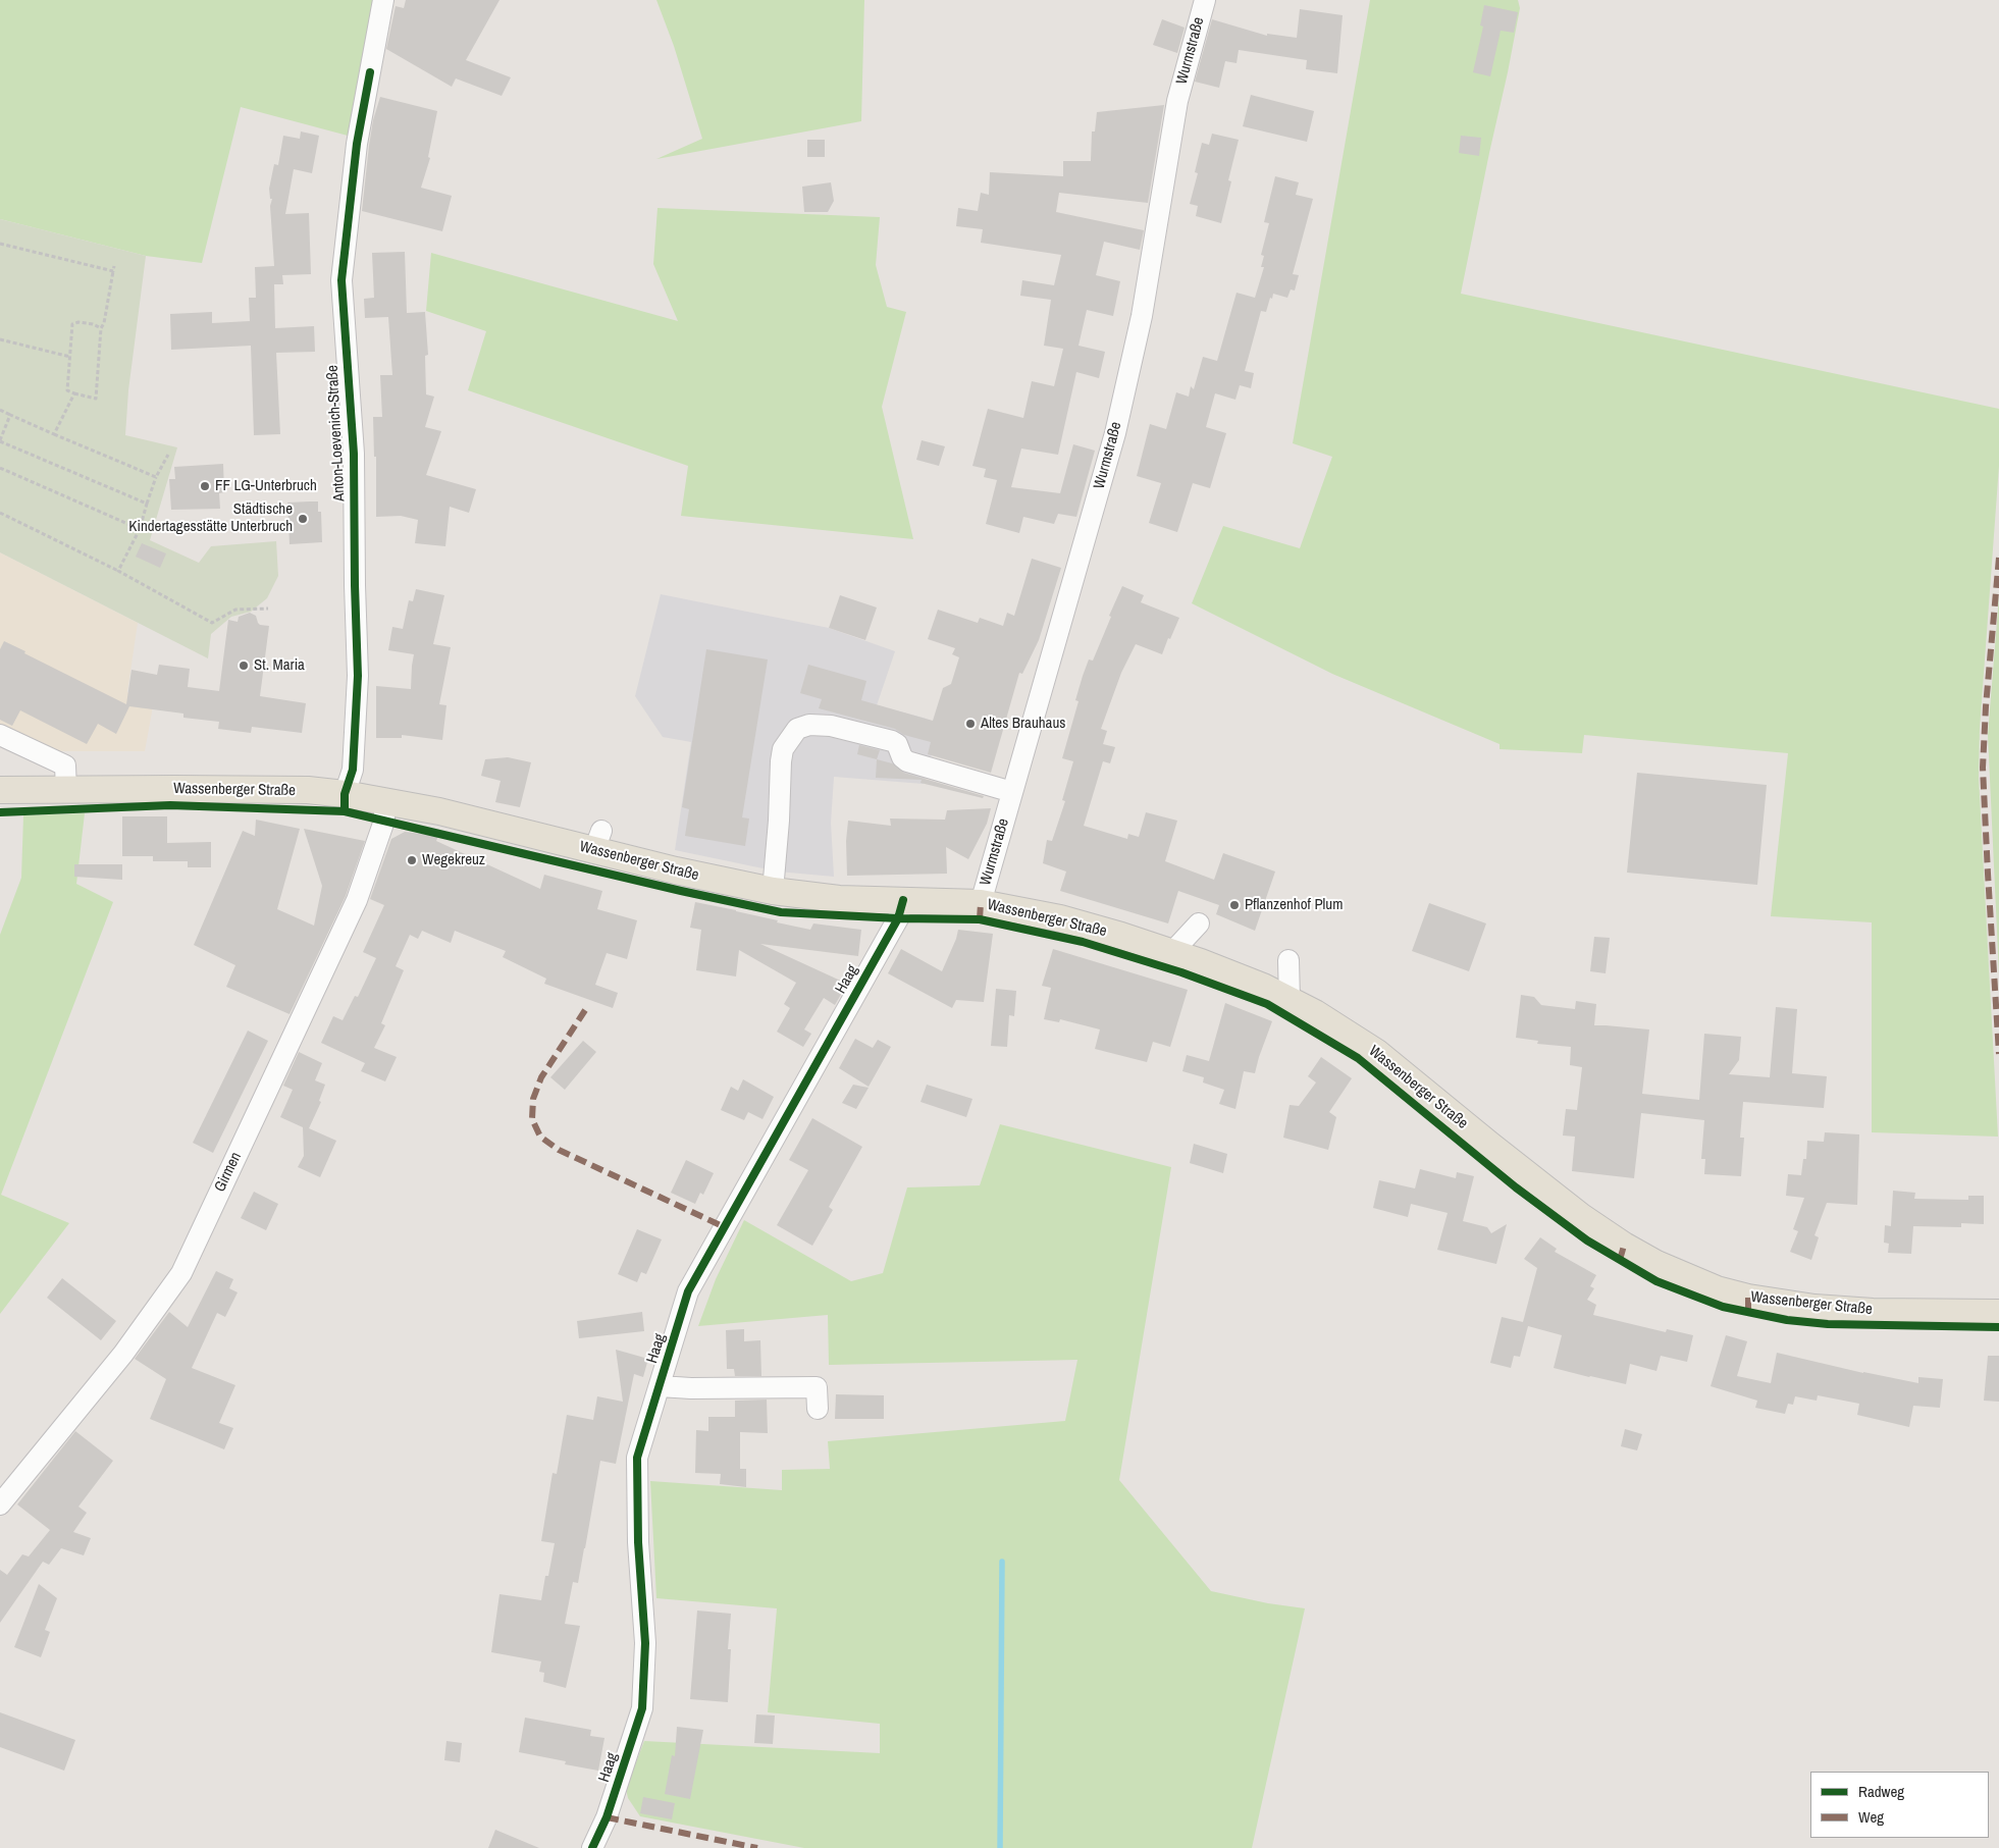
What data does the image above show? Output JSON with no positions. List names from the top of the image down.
{
  "streets": {
    "main road": ["Wassenberger Straße"],
    "street": [
      "Wurmstraße",
      "Anton-Loevenich-Straße",
      "Haag",
      "Girmen"
    ]
  },
  "crossings": [
    ["Wurmstraße", "Wassenberger Straße"],
    ["Anton-Loevenich-Straße", "Wassenberger Straße"],
    ["Wassenberger Straße", "Haag"],
    ["Wassenberger Straße", "Girmen"]
  ],
  "places": [
    "FF LG-Unterbruch",
    "Städtische Kindertagesstätte Unterbruch",
    "St. Maria",
    "Altes Brauhaus",
    "Wegekreuz",
    "Pflanzenhof Plum"
  ],
  "legend": ["Radweg", "Weg"]
}
